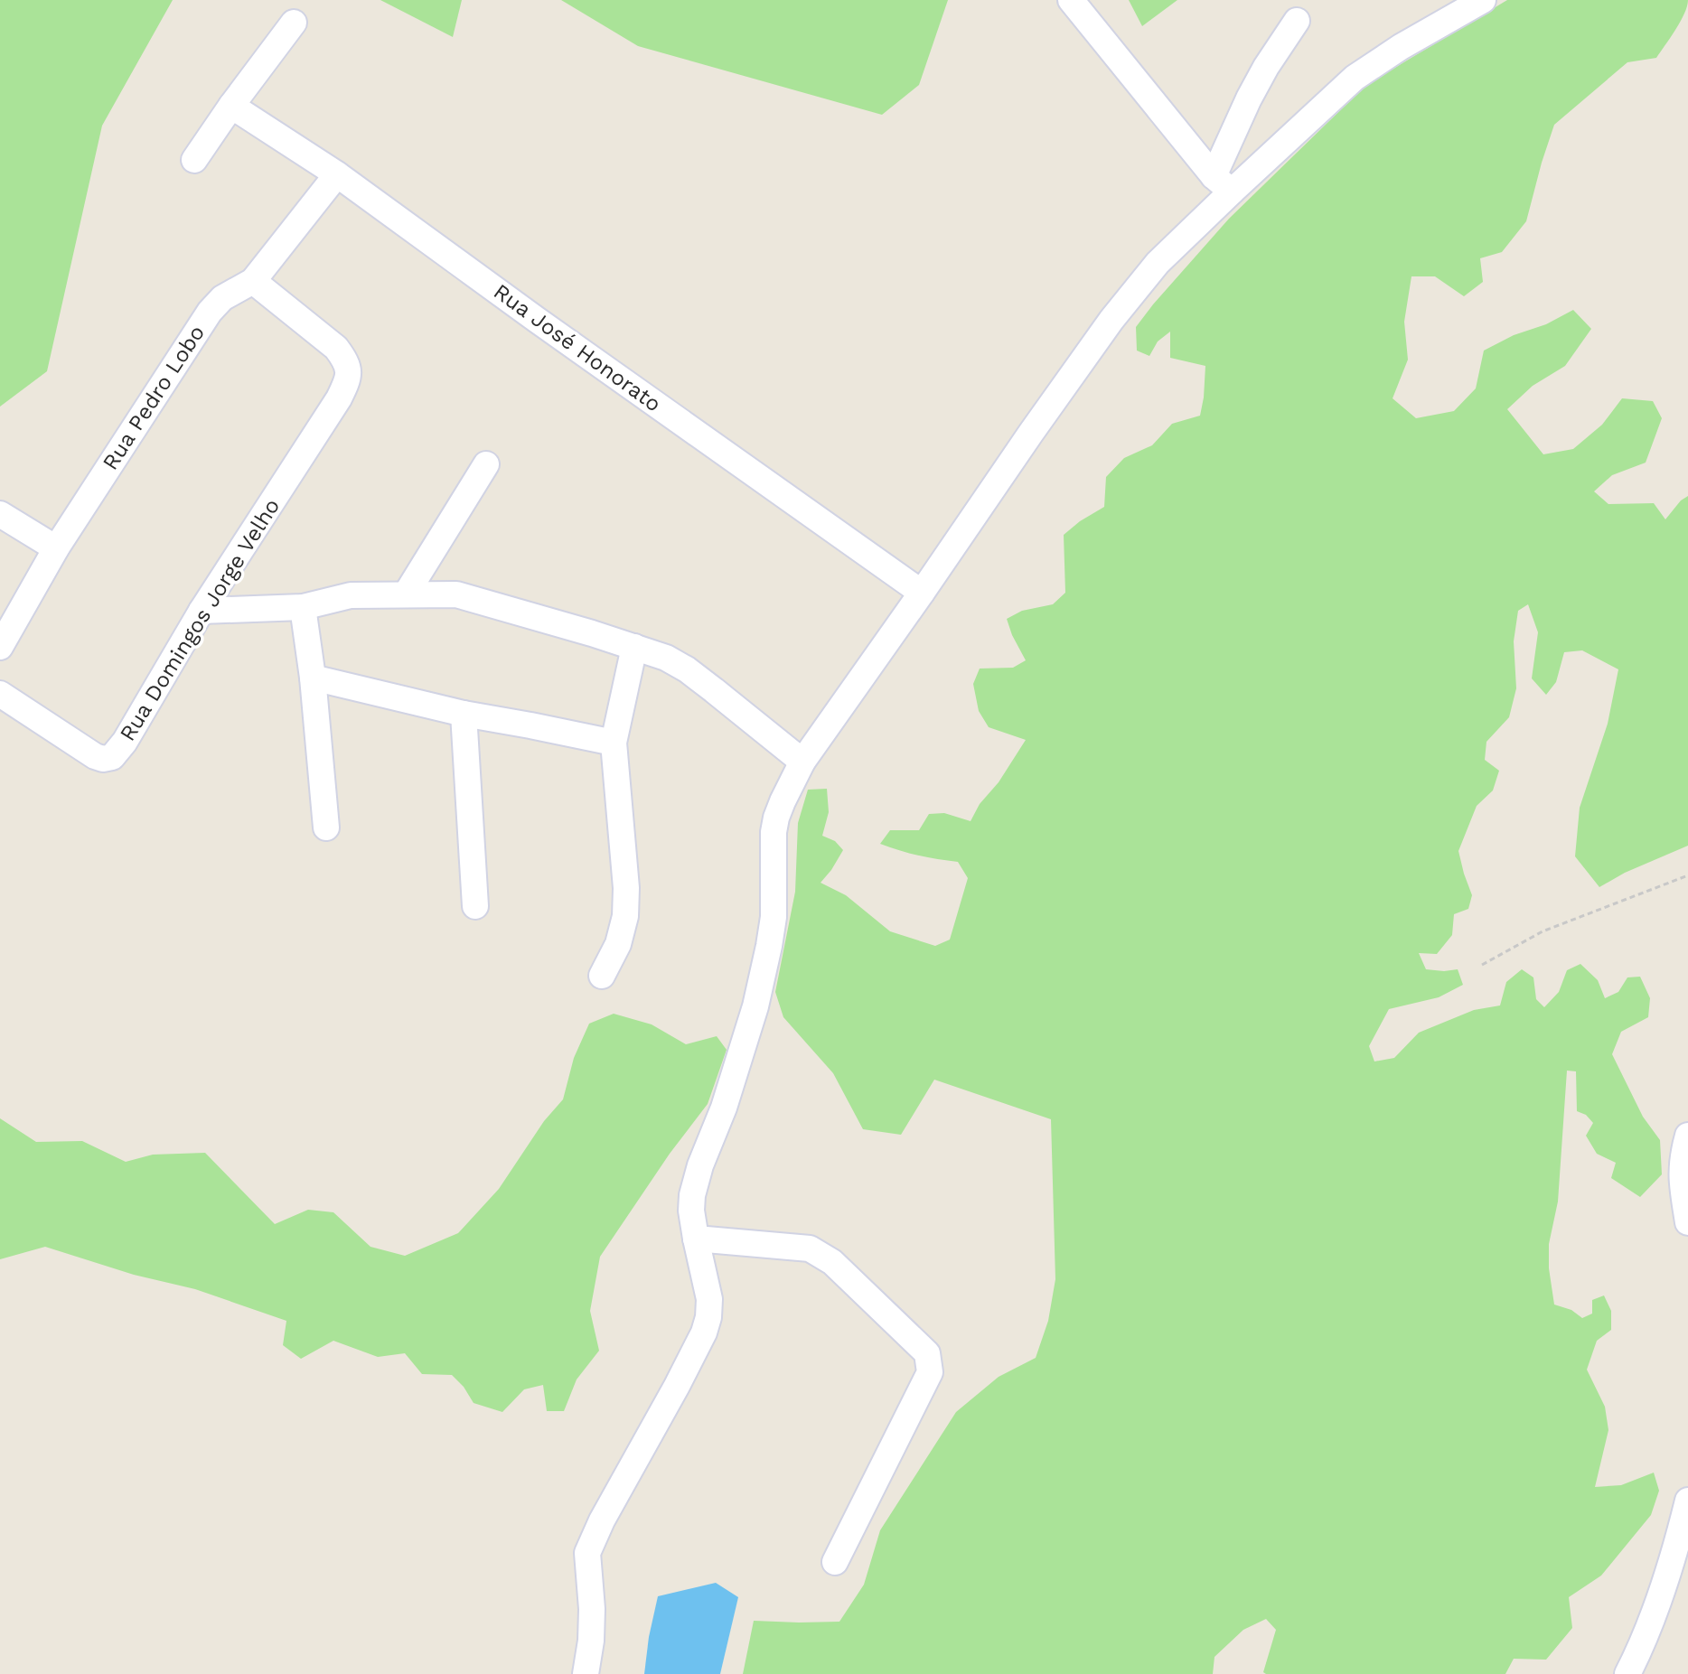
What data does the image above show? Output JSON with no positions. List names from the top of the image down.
{
  "streets": {
    "street": ["Rua José Honorato", "Rua Pedro Lobo", "Rua Domingos Jorge Velho"]
  },
  "crossings": [
    ["Rua José Honorato", "Rua Pedro Lobo"],
    ["Rua Pedro Lobo", "Rua Domingos Jorge Velho"]
  ]
}
